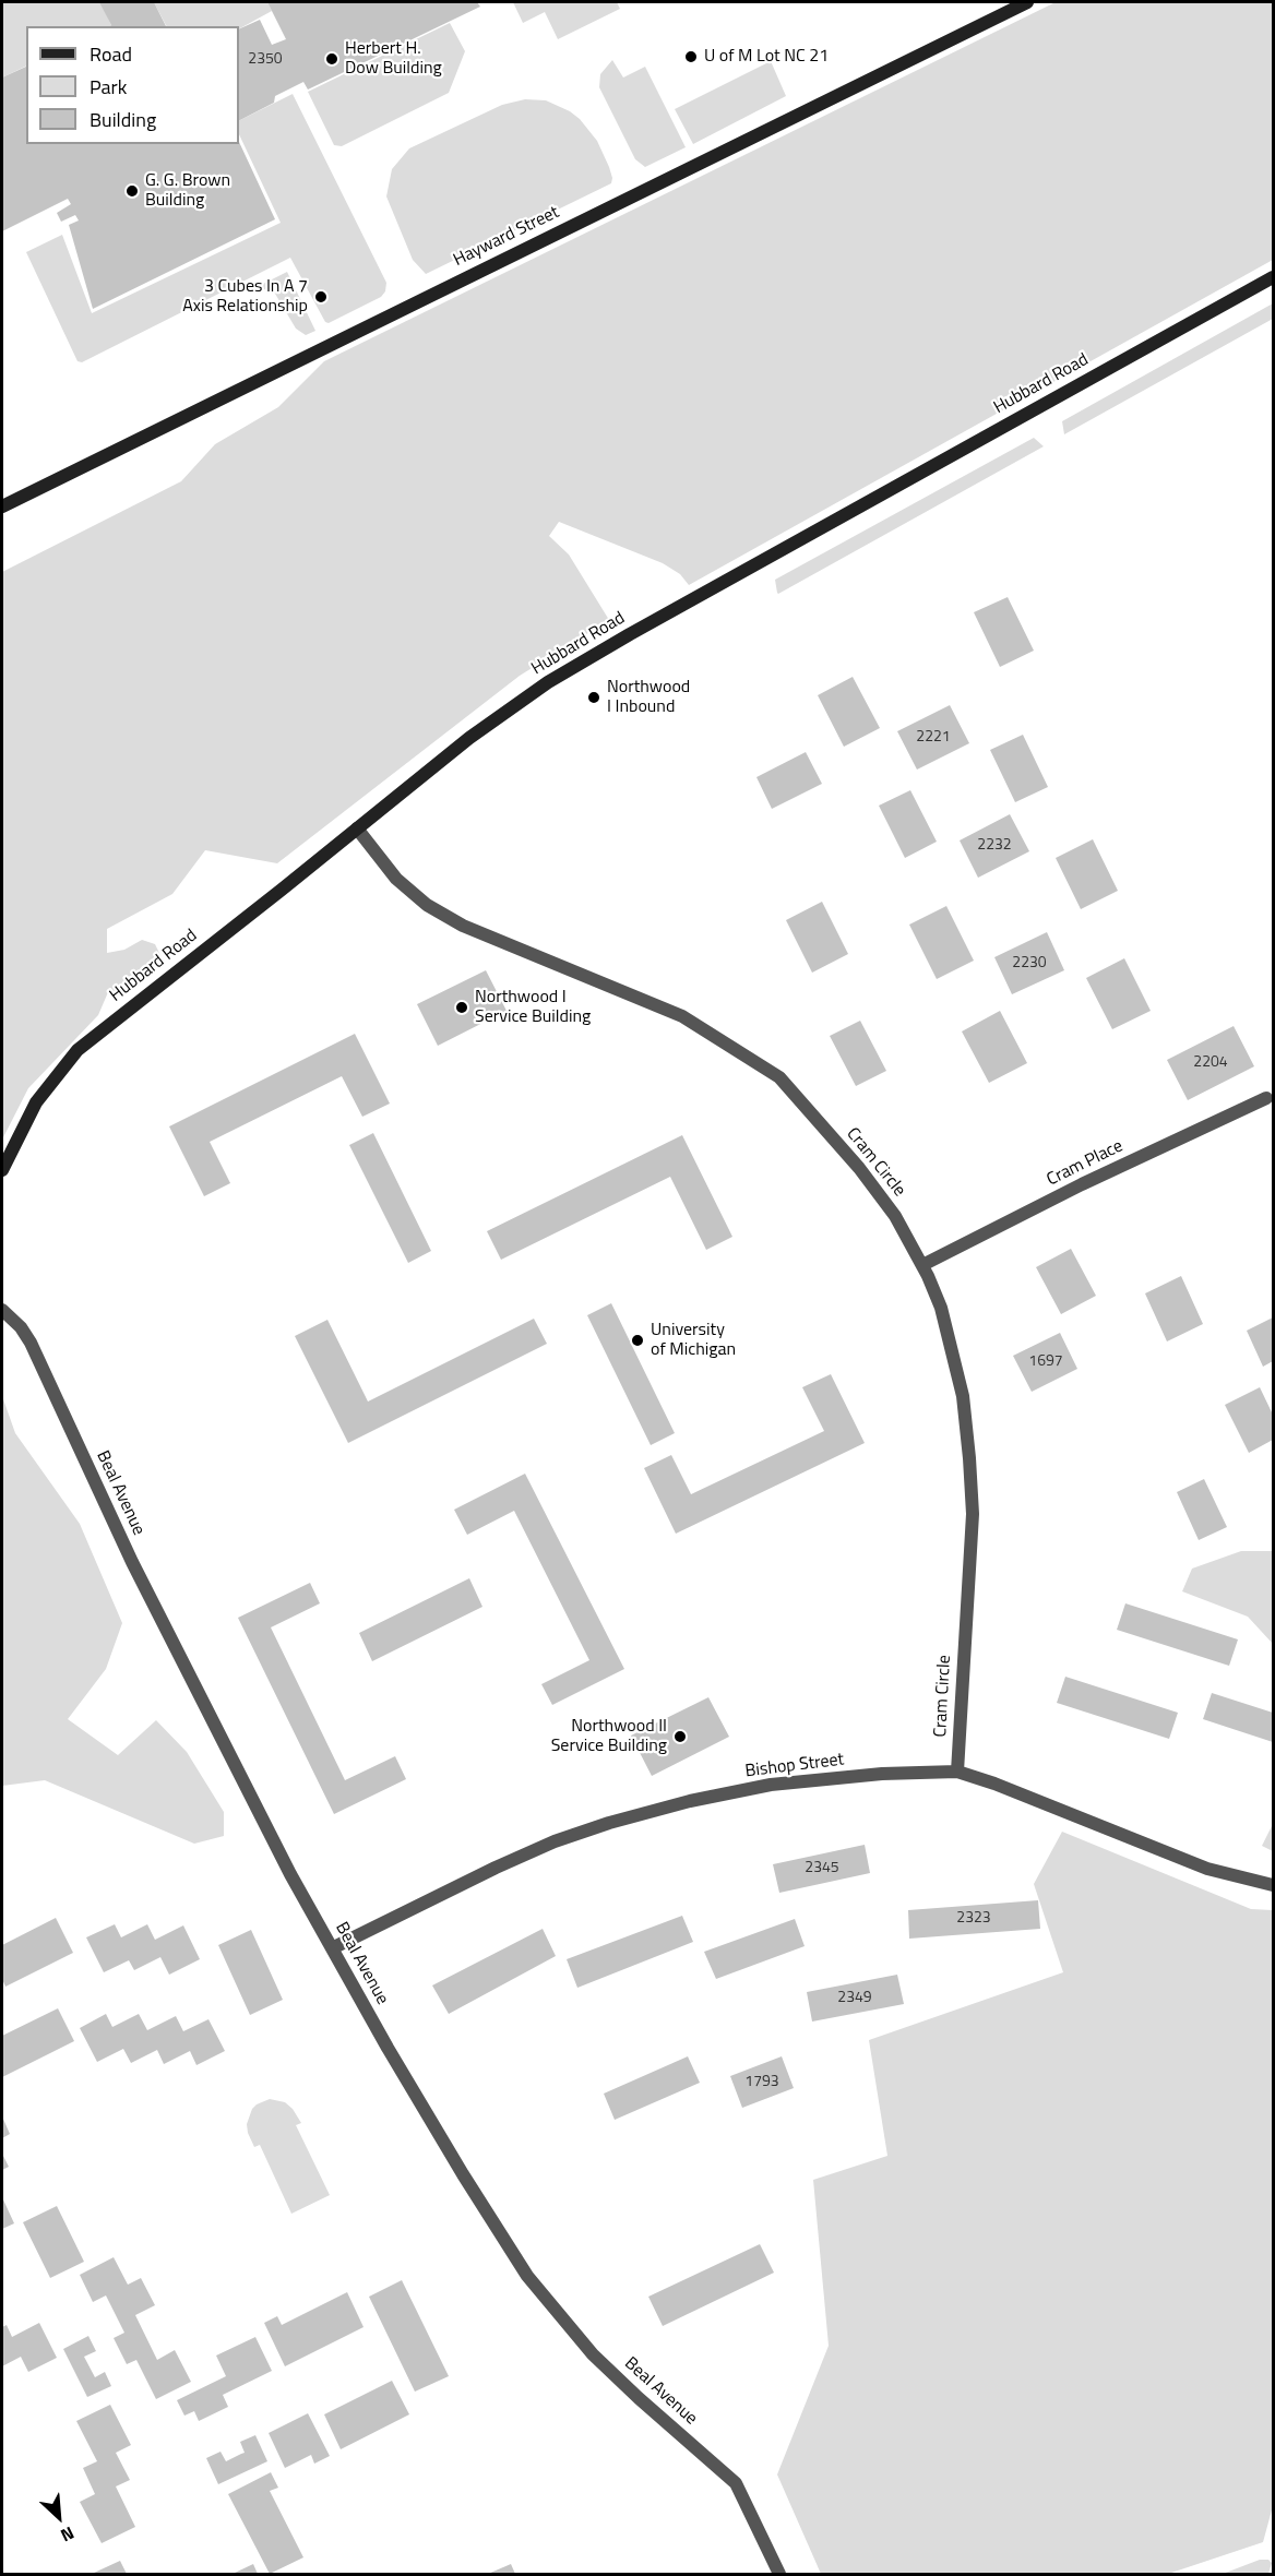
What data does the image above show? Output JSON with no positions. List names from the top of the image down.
{
  "streets": {
    "street": [
      "Hayward Street",
      "Hubbard Road",
      "Cram Circle",
      "Cram Place",
      "Beal Avenue",
      "Bishop Street"
    ]
  },
  "crossings": [
    ["Hubbard Road", "Cram Circle"],
    ["Cram Circle", "Cram Place"],
    ["Cram Circle", "Bishop Street"],
    ["Beal Avenue", "Bishop Street"]
  ],
  "places": [
    "U of M Lot NC 21",
    "Herbert H. Dow Building",
    "G. G. Brown Building",
    "3 Cubes In A 7 Axis Relationship",
    "Northwood I Inbound",
    "Northwood I Service Building",
    "University of Michigan",
    "Northwood II Service Building"
  ],
  "house_numbers": [
    "2350",
    "2221",
    "2232",
    "2230",
    "2204",
    "1697",
    "2345",
    "2323",
    "2349",
    "1793"
  ],
  "legend": ["Road", "Park", "Building"],
  "north": "bottom right"
}
